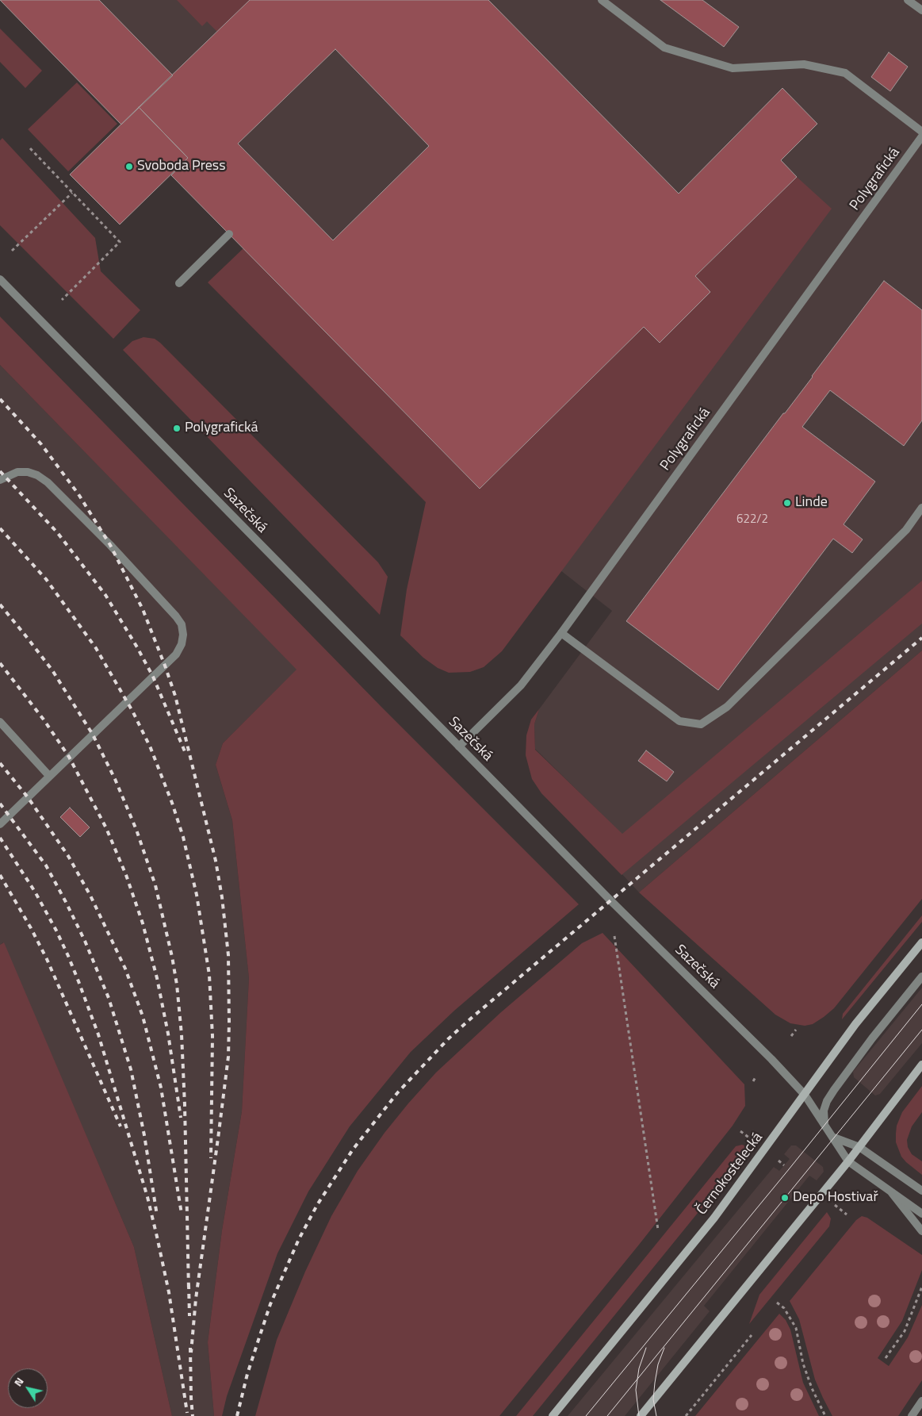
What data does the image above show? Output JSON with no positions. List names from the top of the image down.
{
  "streets": {
    "main road": ["Černokostelecká"],
    "street": ["Polygrafická", "Sazečská"]
  },
  "crossings": [
    ["Polygrafická", "Sazečská"],
    ["Sazečská", "Černokostelecká"]
  ],
  "places": [
    "Svoboda Press",
    "Polygrafická",
    "Linde",
    "Depo Hostivař"
  ],
  "house_numbers": ["622/2"],
  "north": "top left"
}
